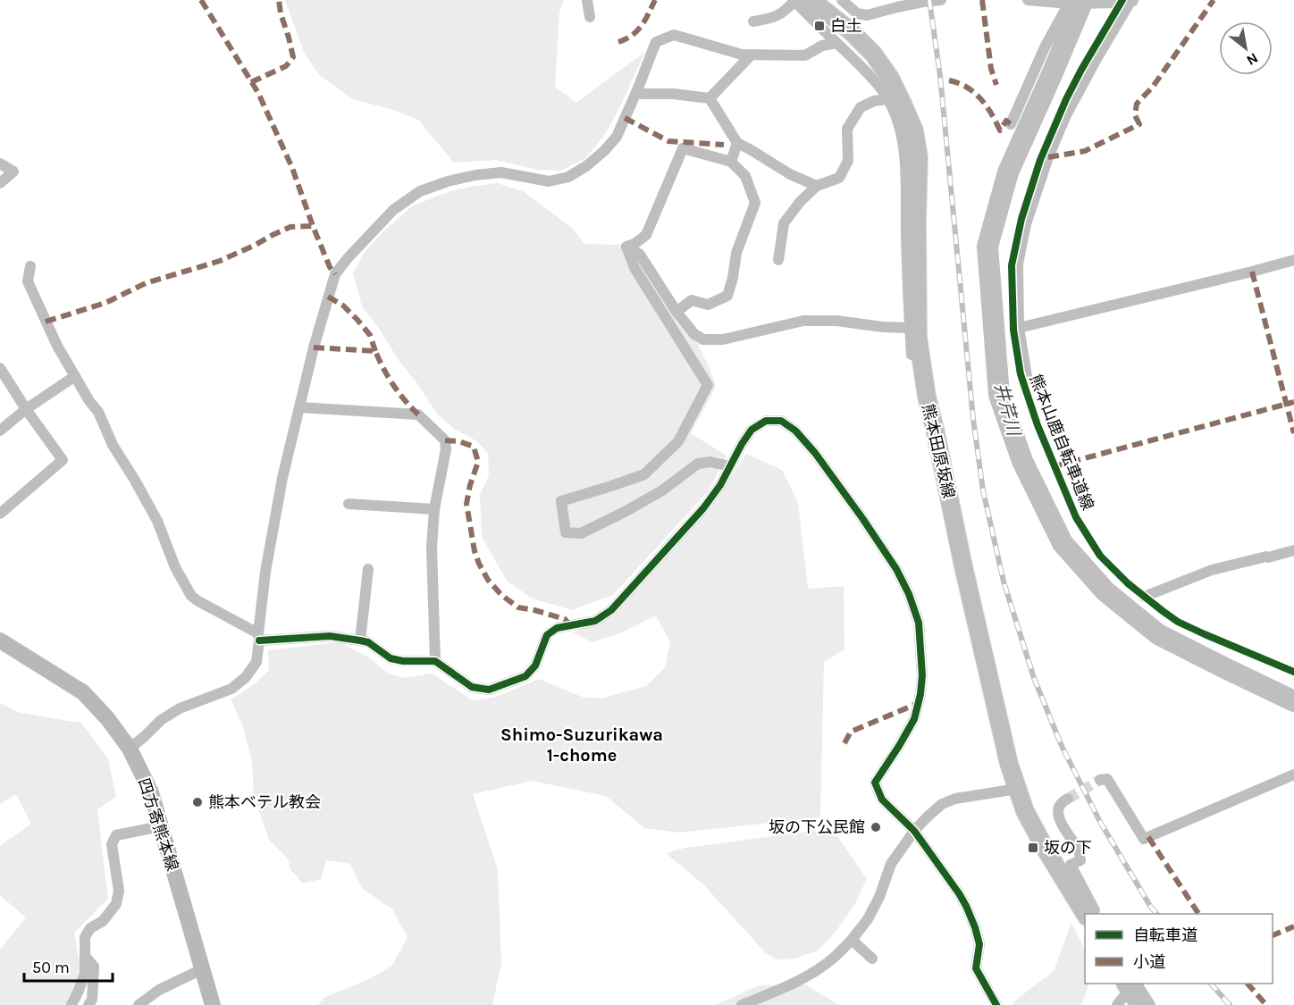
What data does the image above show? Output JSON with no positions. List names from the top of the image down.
{
  "streets": {
    "main road": ["熊本田原坂線", "四方寄熊本線"],
    "cycle path": ["熊本山鹿自転車道線"]
  },
  "districts": ["Shimo-Suzurikawa 1-chome"],
  "water": ["井芹川"],
  "places": {
    "transit": ["白土", "坂の下"],
    "other": ["熊本ベテル教会", "坂の下公民館"]
  },
  "legend": ["自転車道", "小道"],
  "scale_bar": "50 m",
  "north": "bottom right"
}
